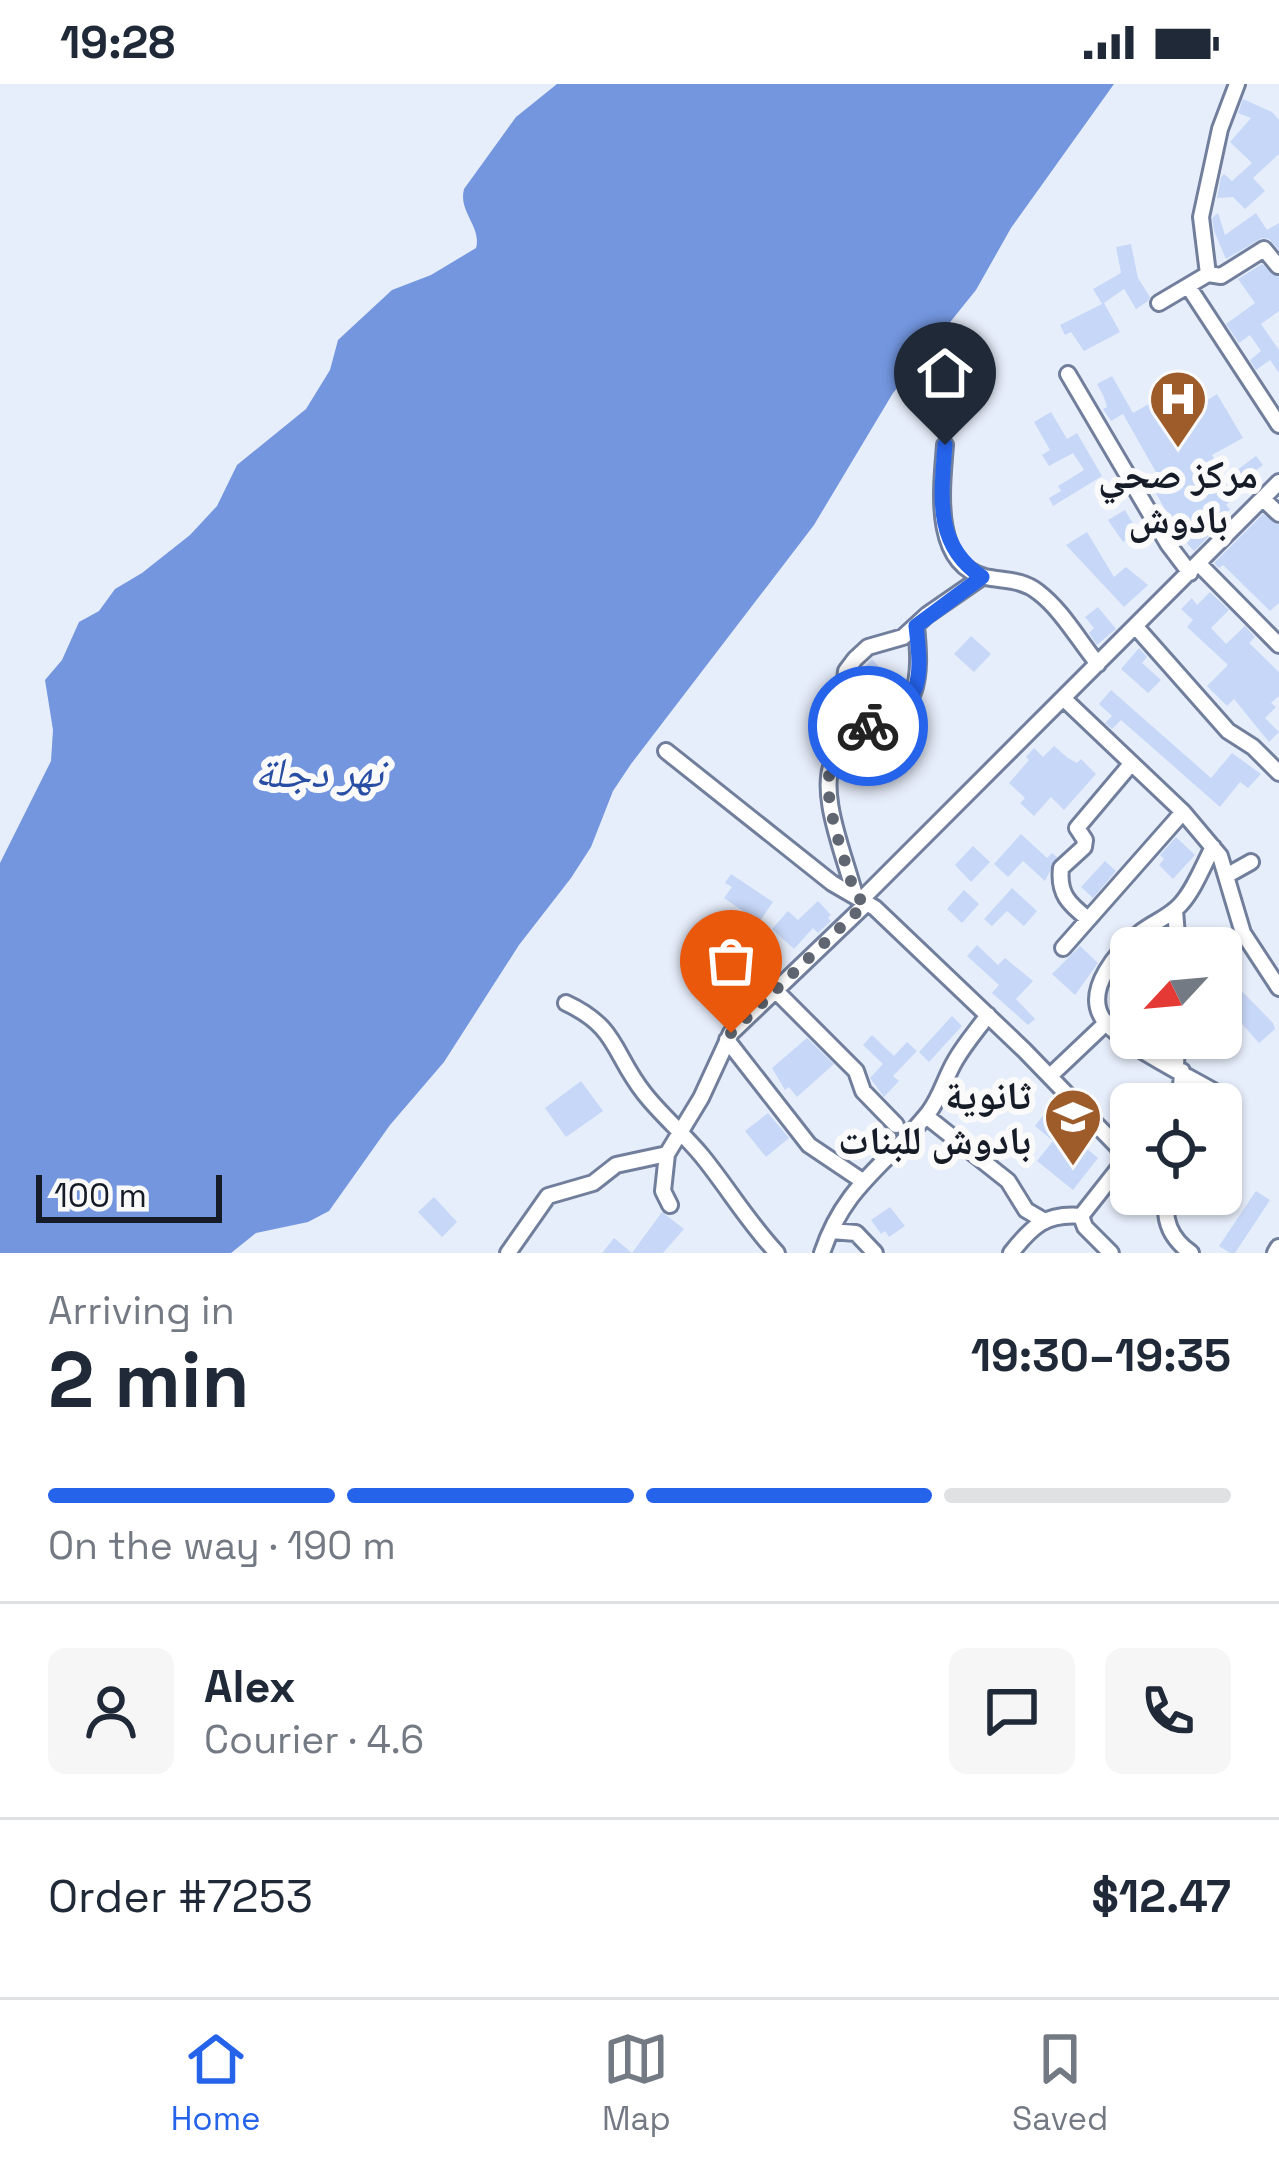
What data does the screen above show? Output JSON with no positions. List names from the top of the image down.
{
  "water": ["نهر دجلة"],
  "places": {
    "hospital": ["مركز صحي بادوش"],
    "school or university": ["ثانوية بادوش للبنات"]
  },
  "scale_bar": "100 m",
  "north": "bottom left",
  "page": {
    "status": "19:28",
    "scale": "100 m",
    "heading": ["2 min", "Arriving in", "19:30–19:35"],
    "panel": [
      "Alex",
      "Courier · 4.6",
      "Order #7253",
      "$12.47"
    ],
    "bar": "On the way · 190 m",
    "tabs": ["Home", "Map", "Saved"]
  }
}
